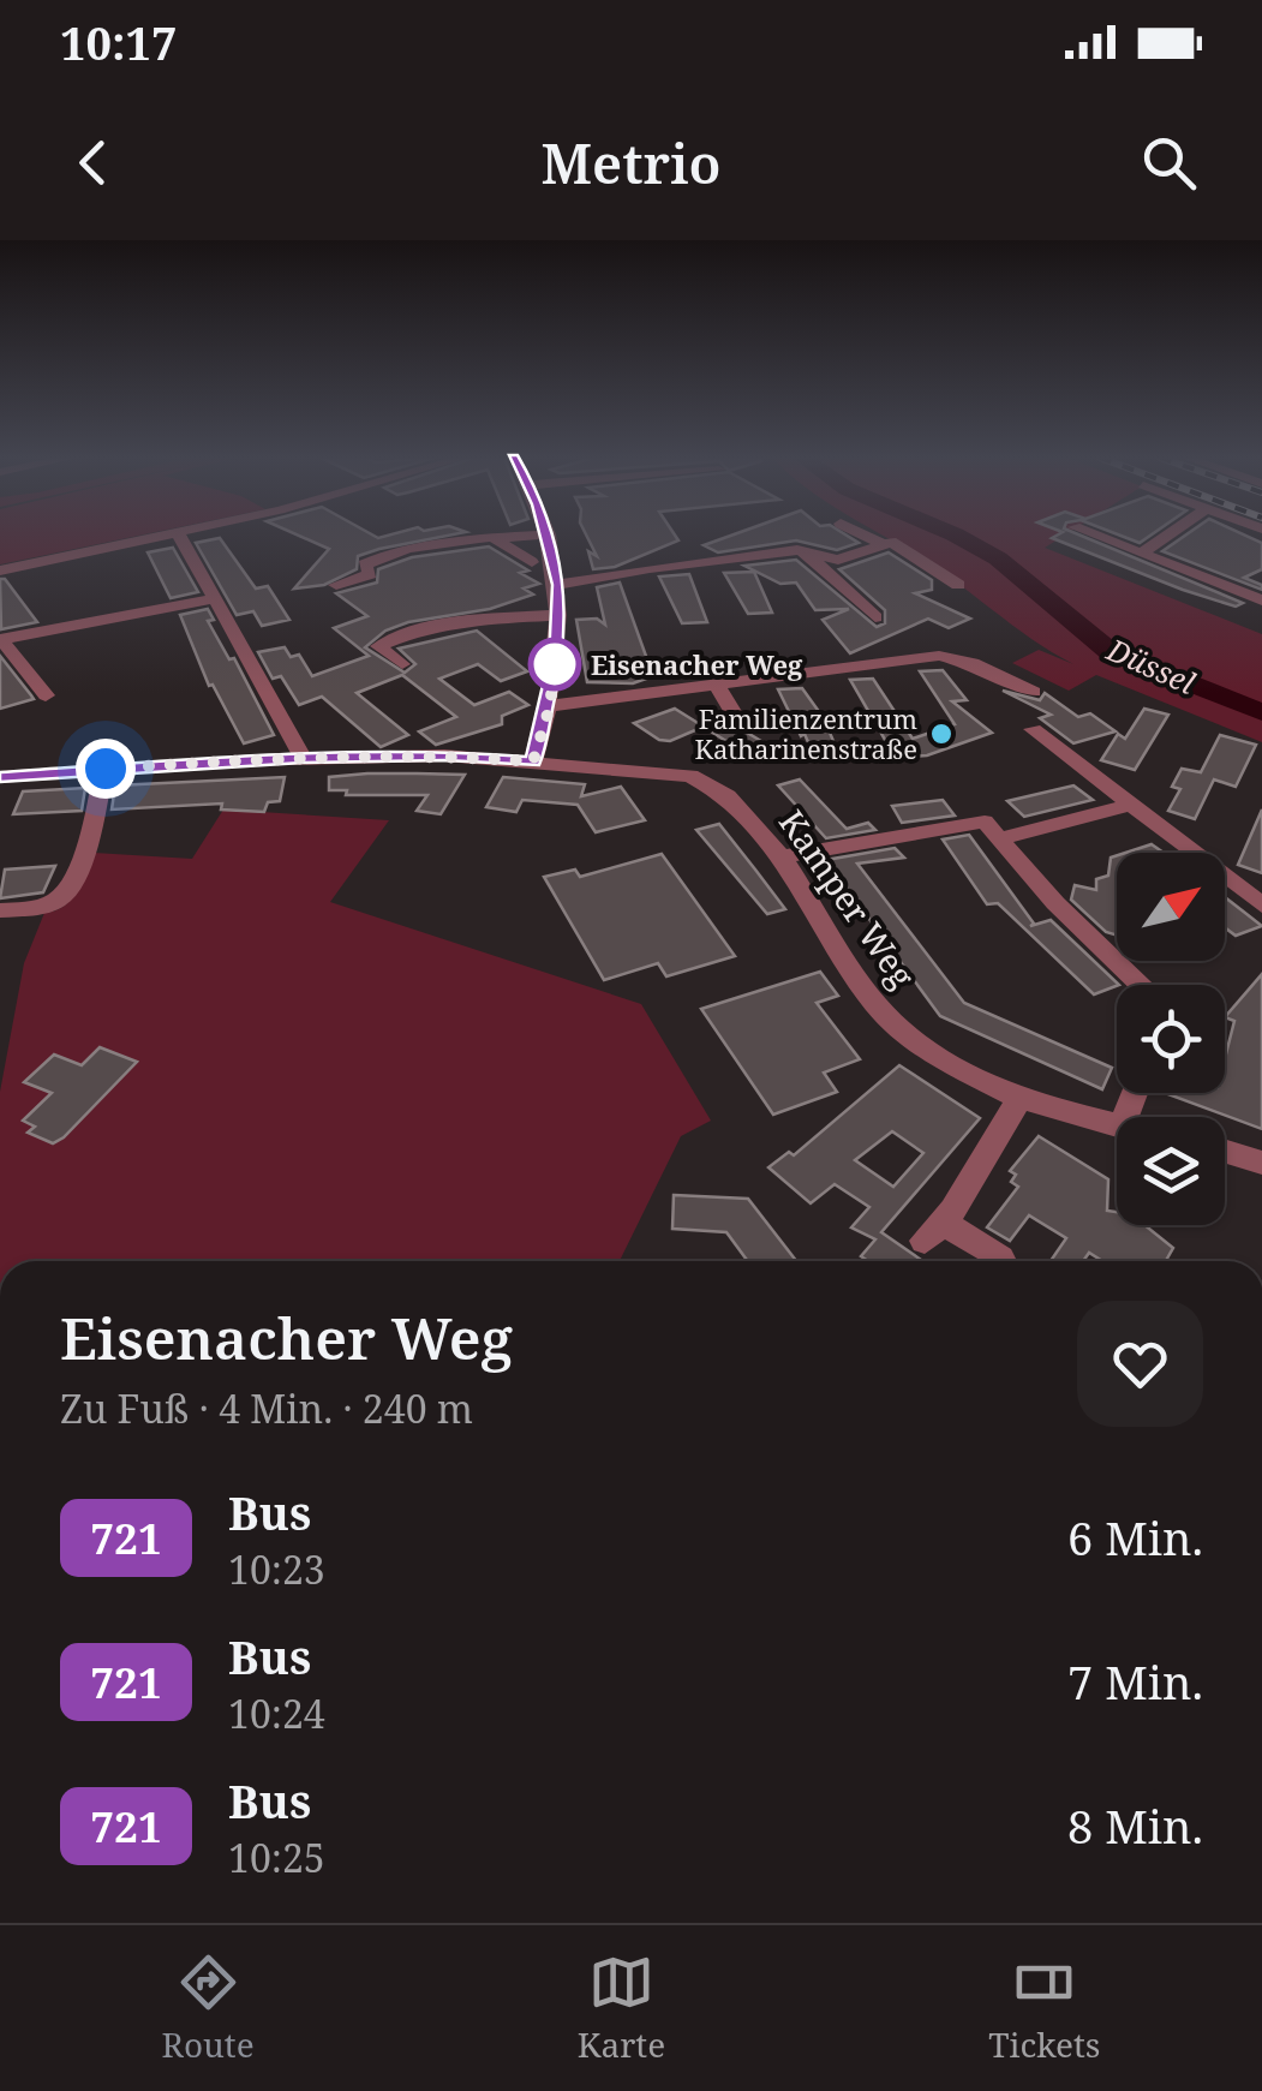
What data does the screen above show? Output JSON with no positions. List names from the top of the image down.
{
  "streets": {
    "street": ["Kamper Weg"]
  },
  "water": ["Düssel"],
  "places": ["Eisenacher Weg", "Familienzentrum Katharinenstraße"],
  "lines": ["bus line 721"],
  "north": "top right",
  "page": {
    "status": "10:17",
    "header": "Metrio",
    "heading": ["Eisenacher Weg", "Zu Fuß · 4 Min. · 240 m"],
    "list": [
      {
        "mark": "721",
        "name": "Bus",
        "note": "10:23",
        "value": "6 Min."
      },
      {
        "mark": "721",
        "name": "Bus",
        "note": "10:24",
        "value": "7 Min."
      },
      {
        "mark": "721",
        "name": "Bus",
        "note": "10:25",
        "value": "8 Min."
      }
    ],
    "tabs": ["Route", "Karte", "Tickets"]
  }
}
